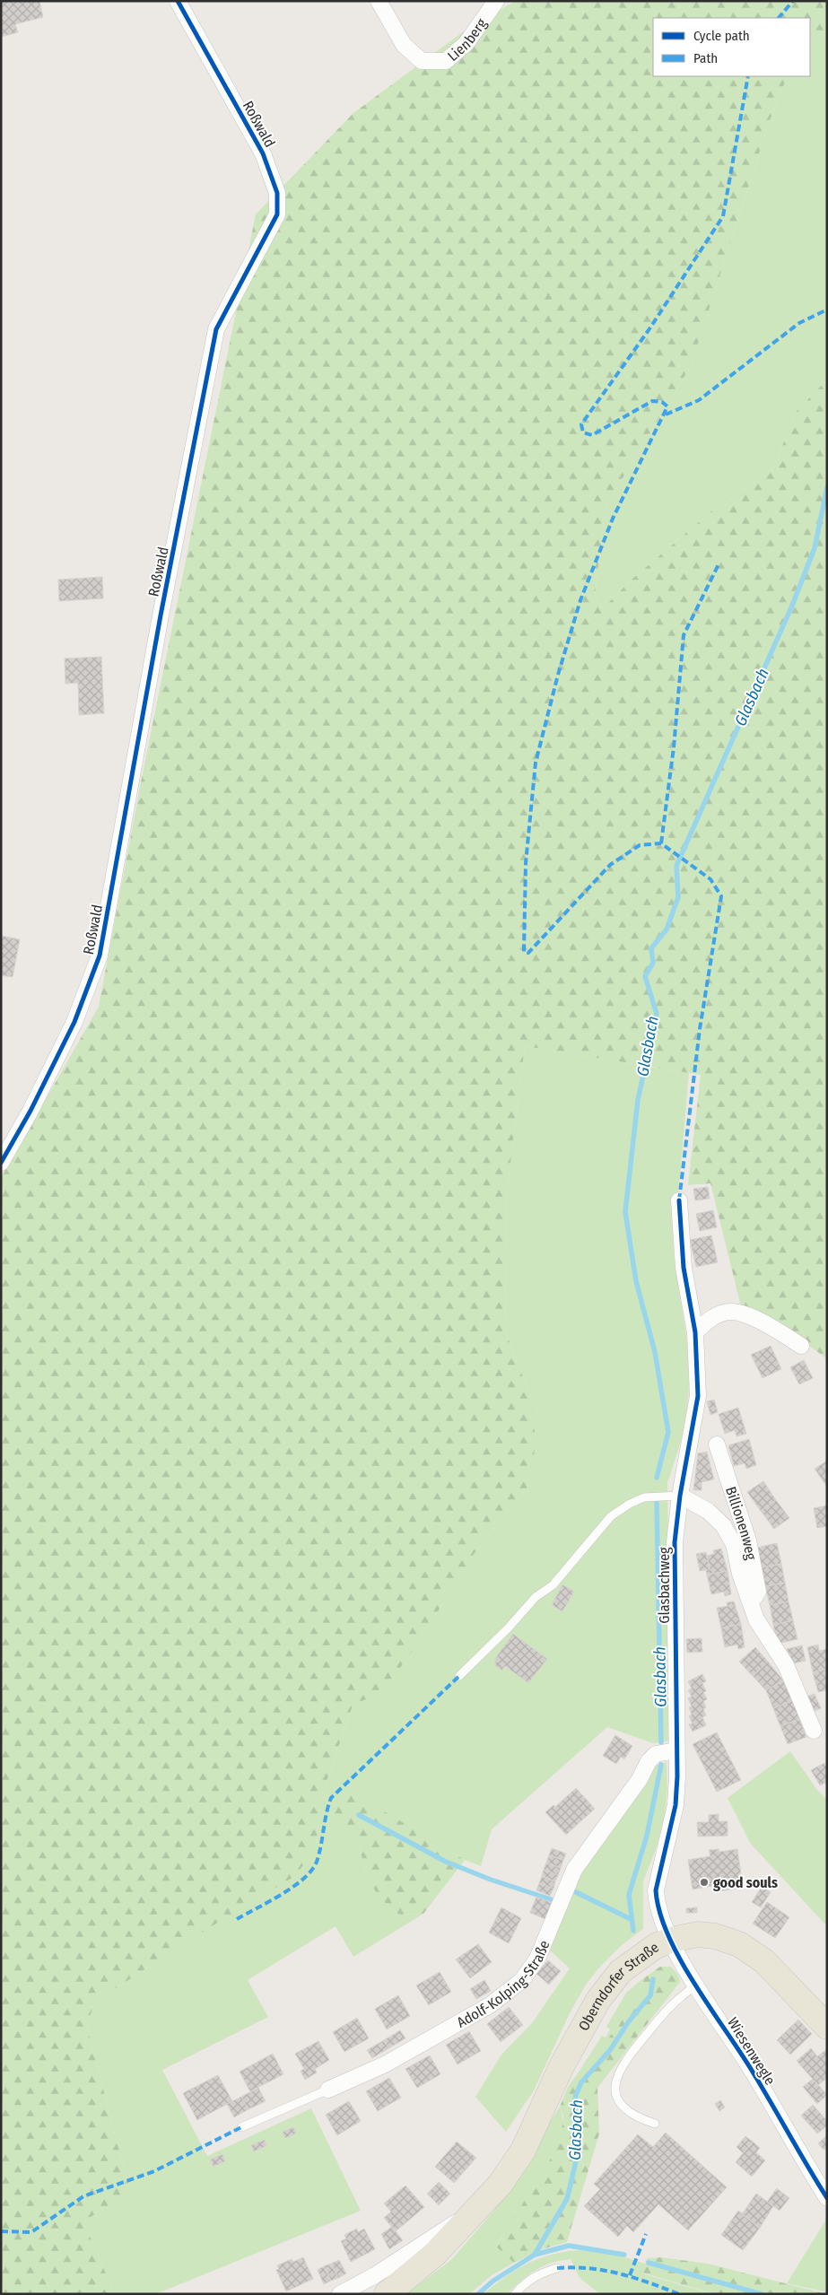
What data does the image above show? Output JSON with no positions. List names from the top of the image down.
{
  "streets": {
    "main road": ["Oberndorfer Straße"],
    "street": [
      "Lienberg",
      "Roßwald",
      "Billionenweg",
      "Glasbachweg",
      "Adolf-Kolping-Straße",
      "Wiesenwegle"
    ]
  },
  "crossings": [
    ["Billionenweg", "Glasbachweg"],
    ["Glasbachweg", "Adolf-Kolping-Straße"],
    ["Glasbachweg", "Oberndorfer Straße"],
    ["Glasbachweg", "Wiesenwegle"],
    ["Oberndorfer Straße", "Wiesenwegle"]
  ],
  "water": ["Glasbach"],
  "places": ["good souls"],
  "legend": ["Cycle path", "Path"]
}
